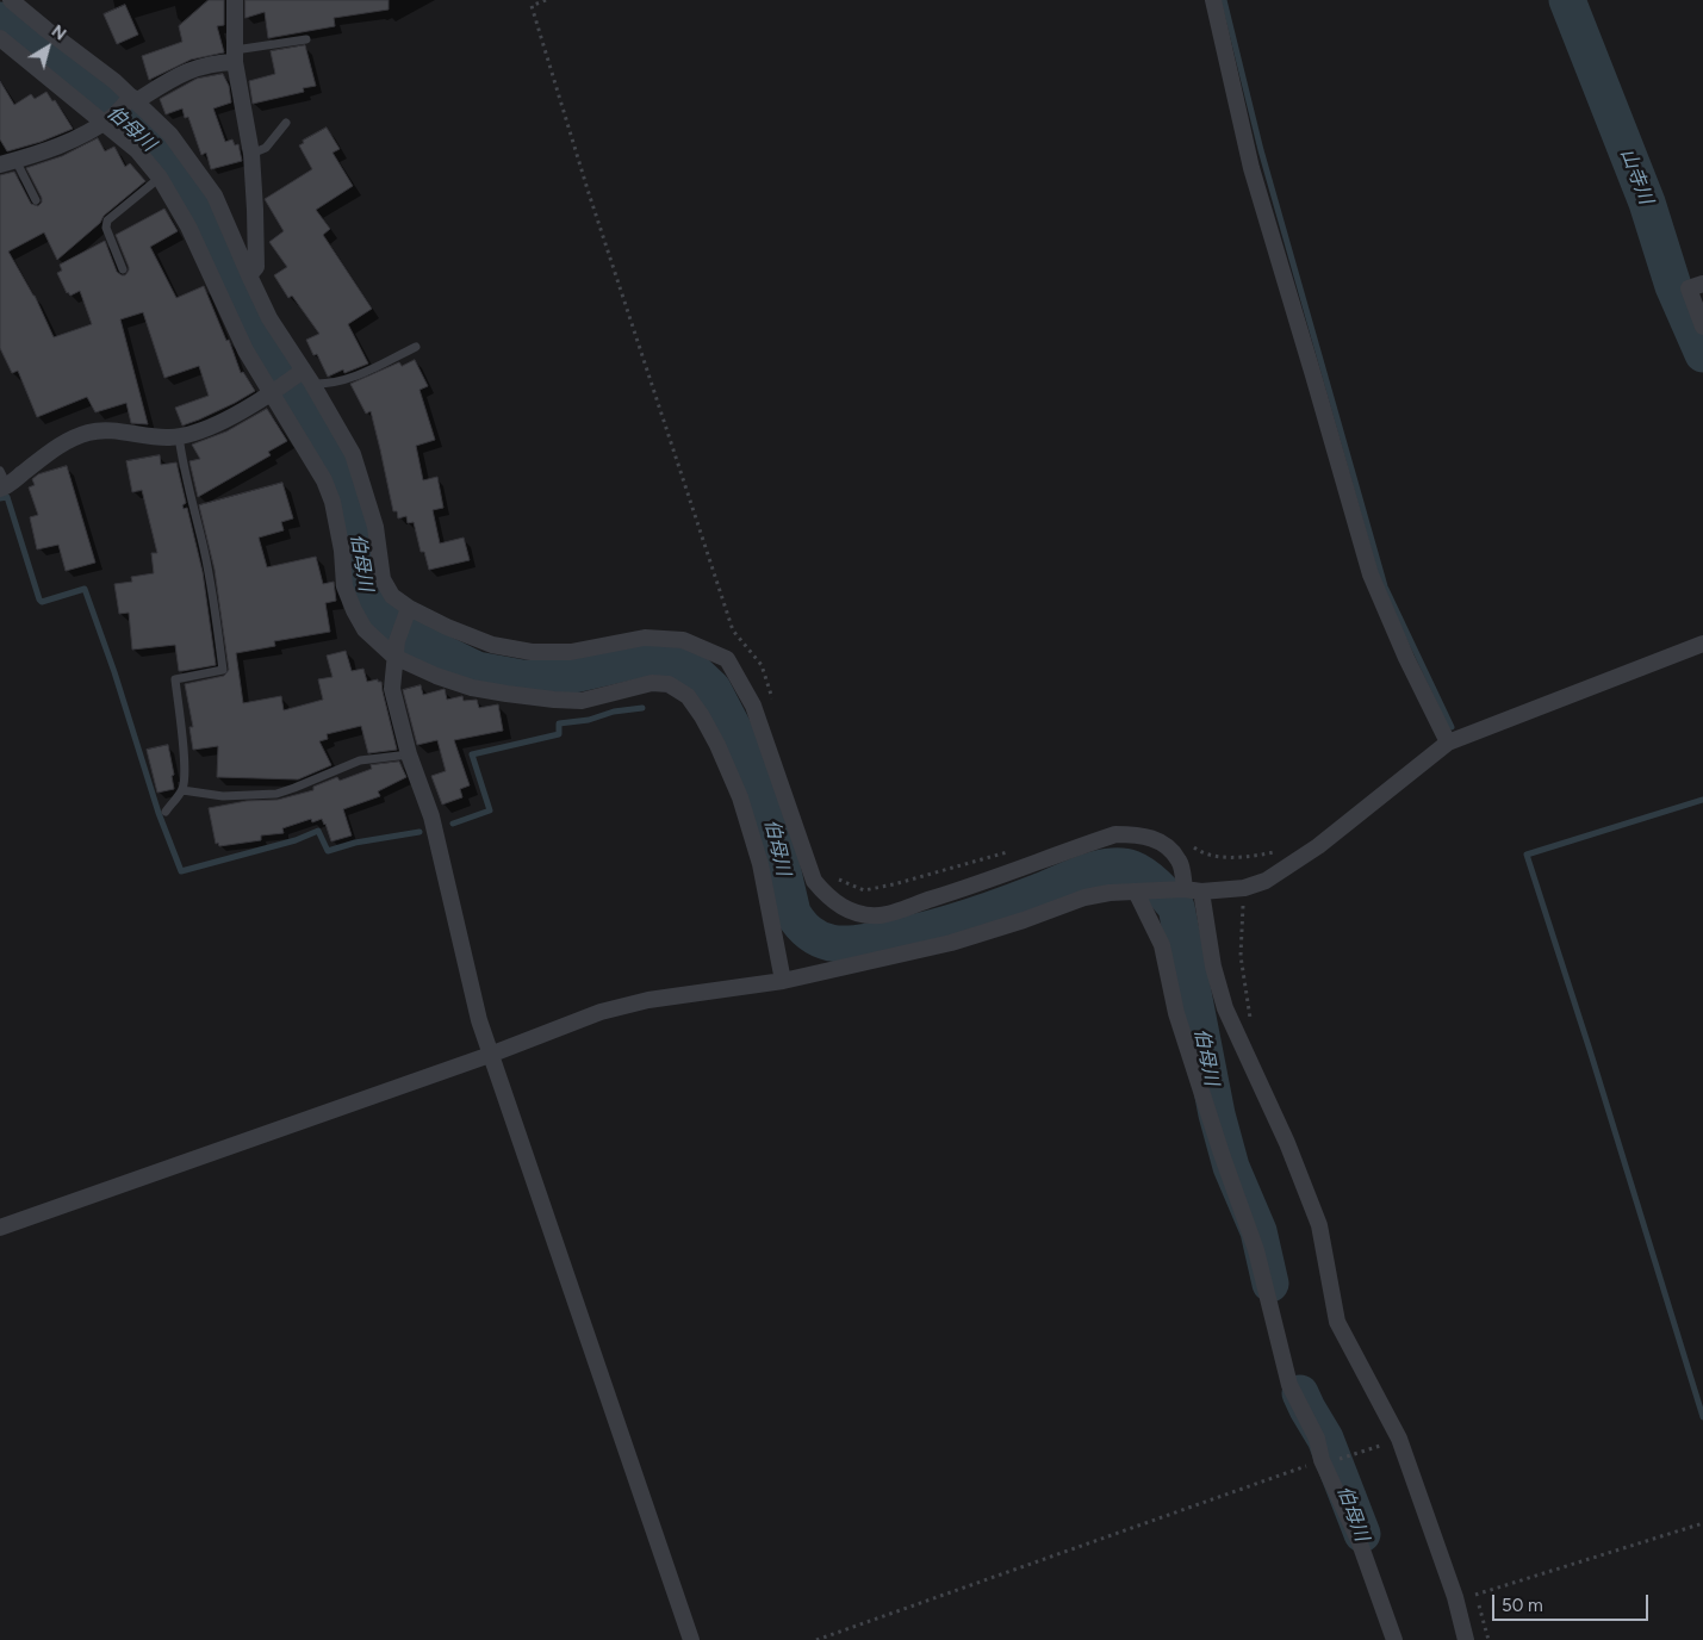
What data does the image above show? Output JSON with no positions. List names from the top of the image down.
{
  "water": ["伯母川", "山寺川"],
  "scale_bar": "50 m",
  "north": "top right"
}
